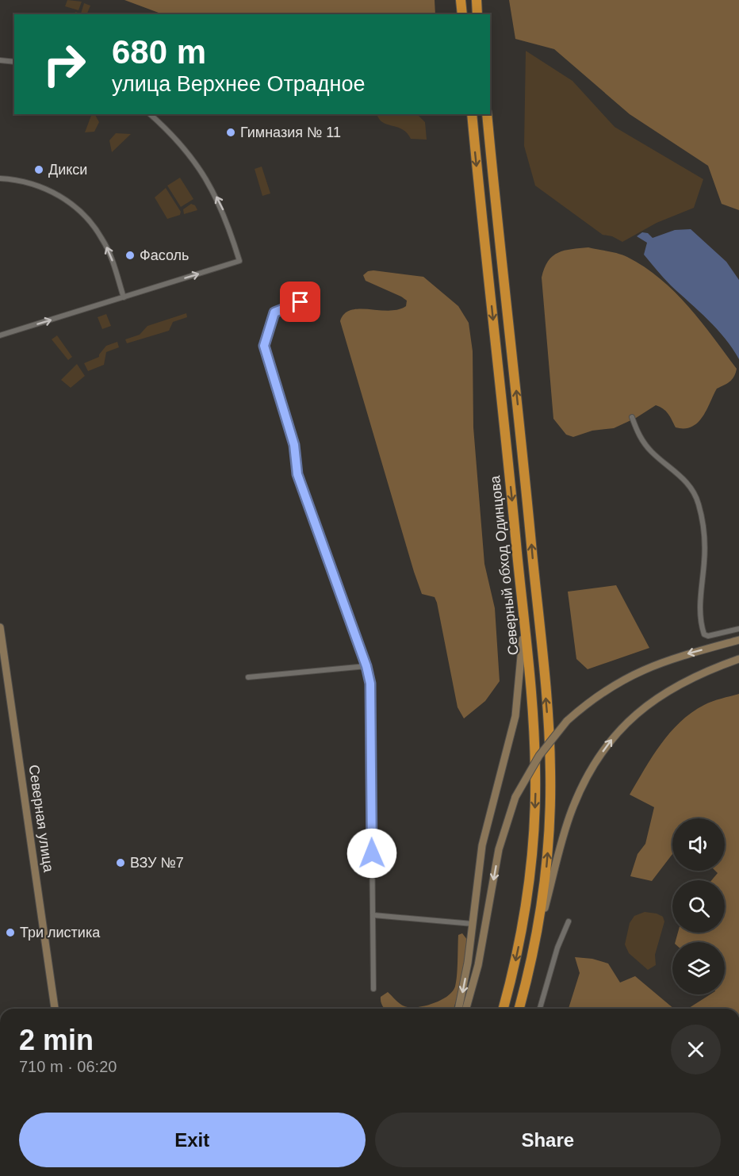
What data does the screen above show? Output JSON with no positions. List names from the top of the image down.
{
  "streets": {
    "highway": ["Северный обход Одинцова"],
    "main road": ["Северная улица"]
  },
  "places": [
    "Гимназия № 11",
    "Дикси",
    "Фасоль",
    "ВЗУ №7",
    "Три листика"
  ],
  "page": {
    "turn": ["680 m", "улица Верхнее Отрадное"],
    "heading": ["2 min", "710 m · 06:20"],
    "buttons": ["Exit", "Share"]
  }
}
